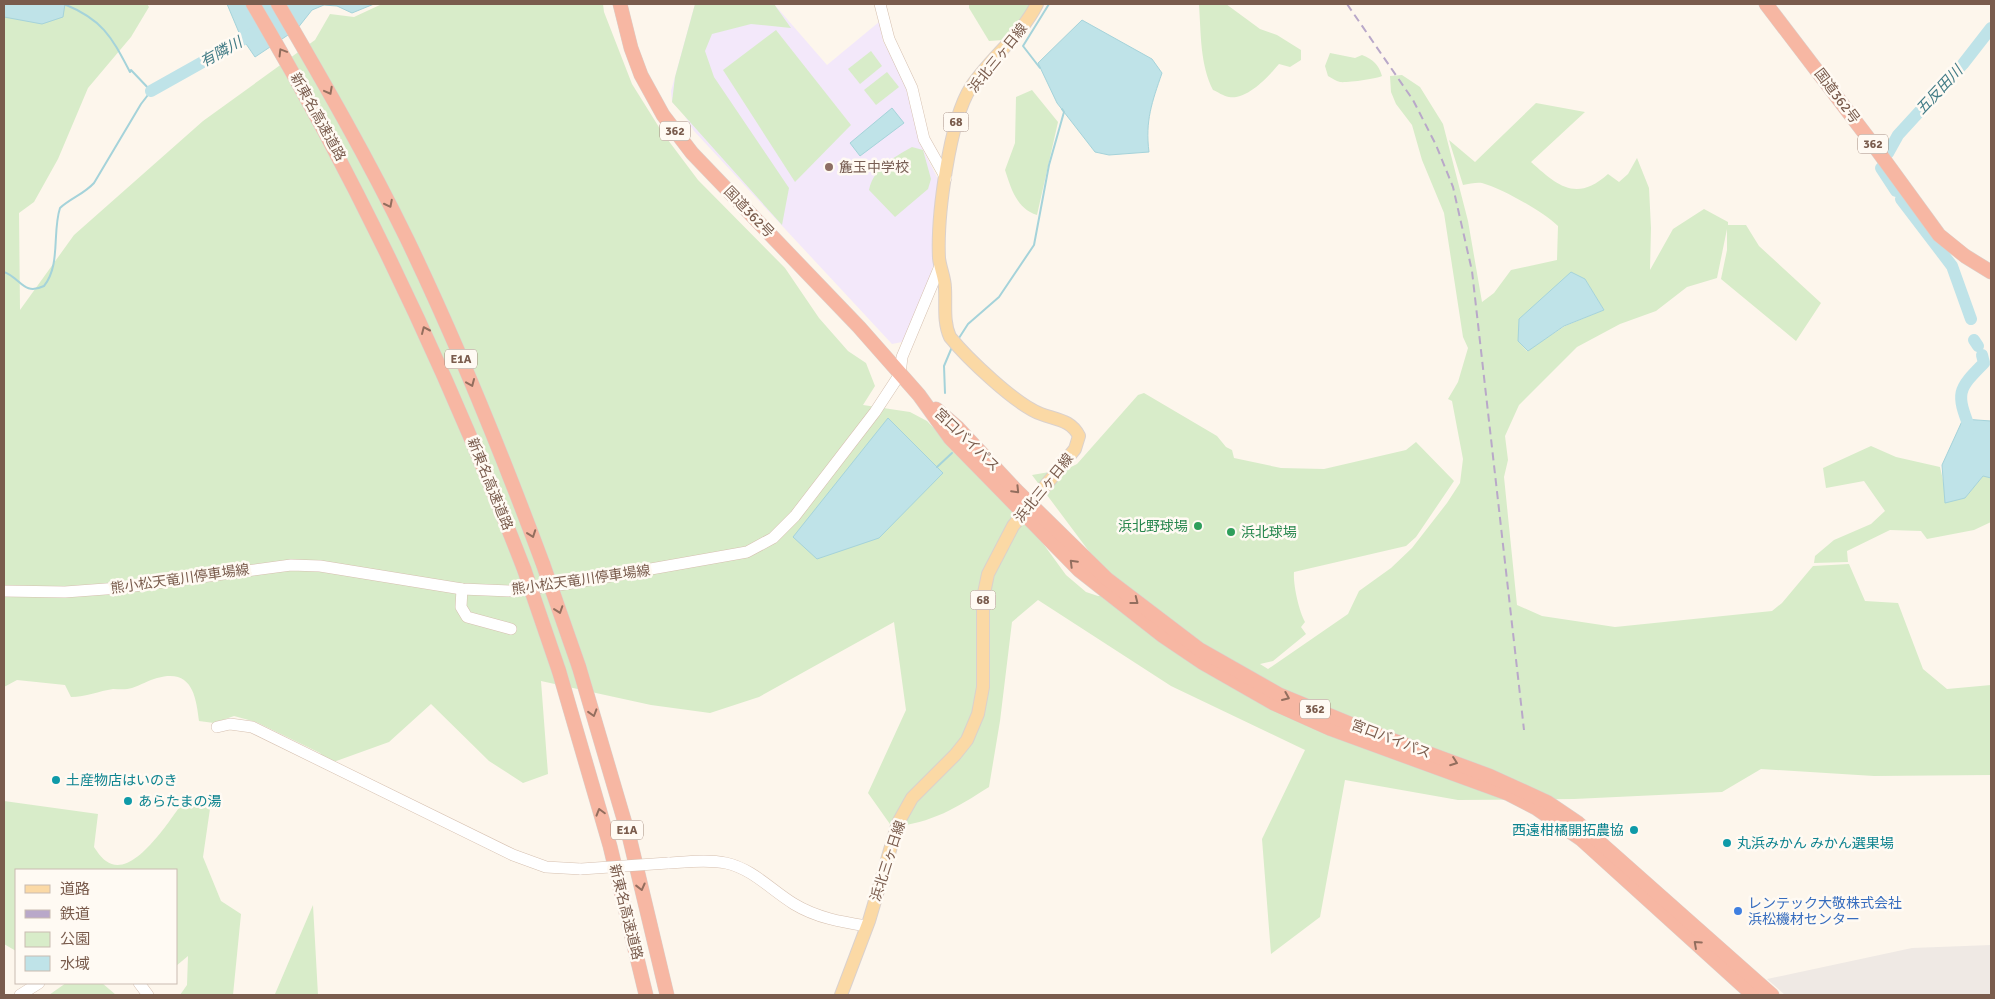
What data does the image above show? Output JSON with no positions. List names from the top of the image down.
{
  "streets": {
    "highway": [
      "国道362号",
      "新東名高速道路",
      "362",
      "E1A",
      "宮口バイパス"
    ],
    "main road": ["浜北三ヶ日線", "68", "熊小松天竜川停車場線"]
  },
  "crossings": [
    ["浜北三ヶ日線", "宮口バイパス"],
    ["浜北三ヶ日線", "熊小松天竜川停車場線"],
    ["国道362号", "宮口バイパス"],
    ["国道362号", "熊小松天竜川停車場線"]
  ],
  "water": ["有隣川", "五反田川"],
  "places": [
    "麁玉中学校",
    "浜北野球場",
    "浜北球場",
    "土産物店はいのき",
    "あらたまの湯",
    "西遠柑橘開拓農協",
    "丸浜みかん みかん選果場",
    "レンテック大敬株式会社 浜松機材センター"
  ],
  "legend": [
    "道路",
    "鉄道",
    "公園",
    "水域"
  ]
}
